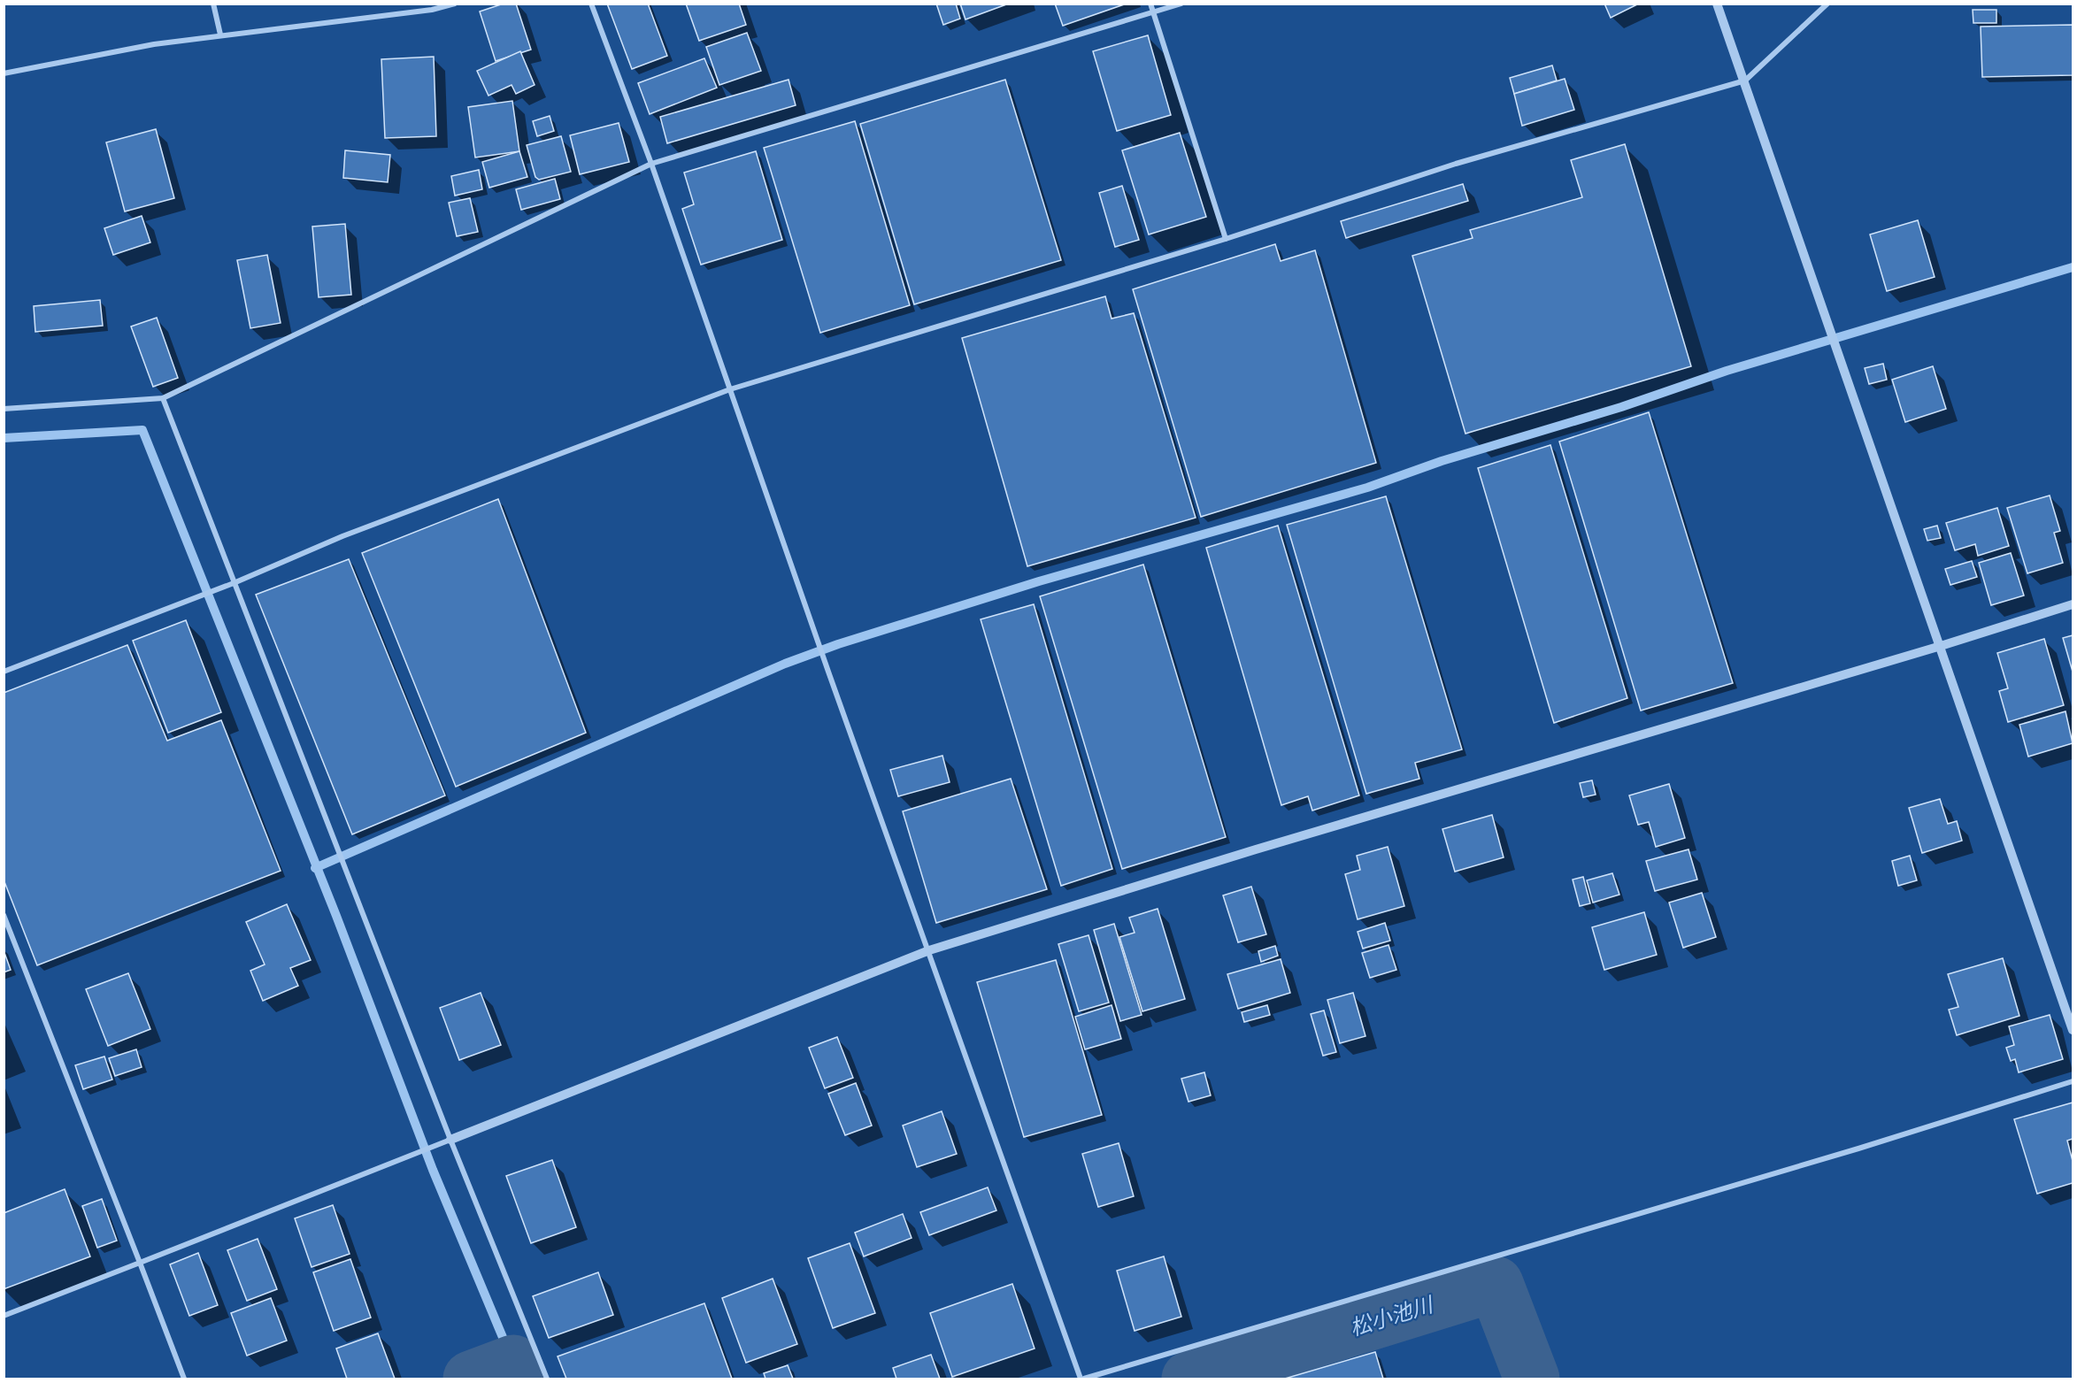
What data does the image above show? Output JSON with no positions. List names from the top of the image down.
{
  "water": ["松小池川"]
}
